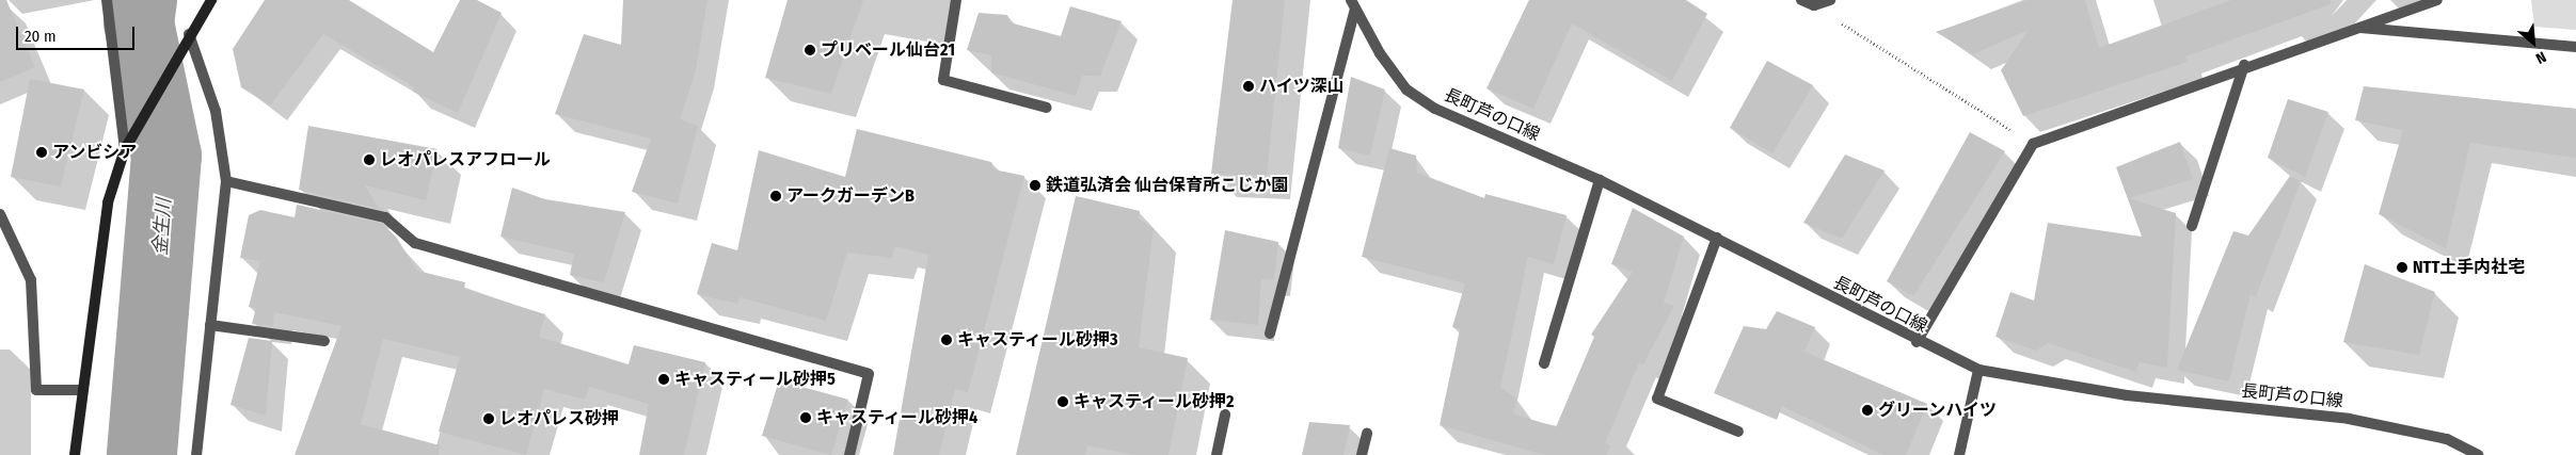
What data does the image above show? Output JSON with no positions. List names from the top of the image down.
{
  "streets": {
    "street": ["長町芦の口線"]
  },
  "water": ["金生川"],
  "places": [
    "プリベール仙台21",
    "ハイツ深山",
    "アンビシア",
    "レオパレスアフロール",
    "鉄道弘済会 仙台保育所こじか園",
    "アークガーデンB",
    "NTT土手内社宅",
    "キャスティール砂押3",
    "キャスティール砂押5",
    "キャスティール砂押2",
    "グリーンハイツ",
    "キャスティール砂押4",
    "レオパレス砂押"
  ],
  "scale_bar": "20 m",
  "north": "bottom right"
}
